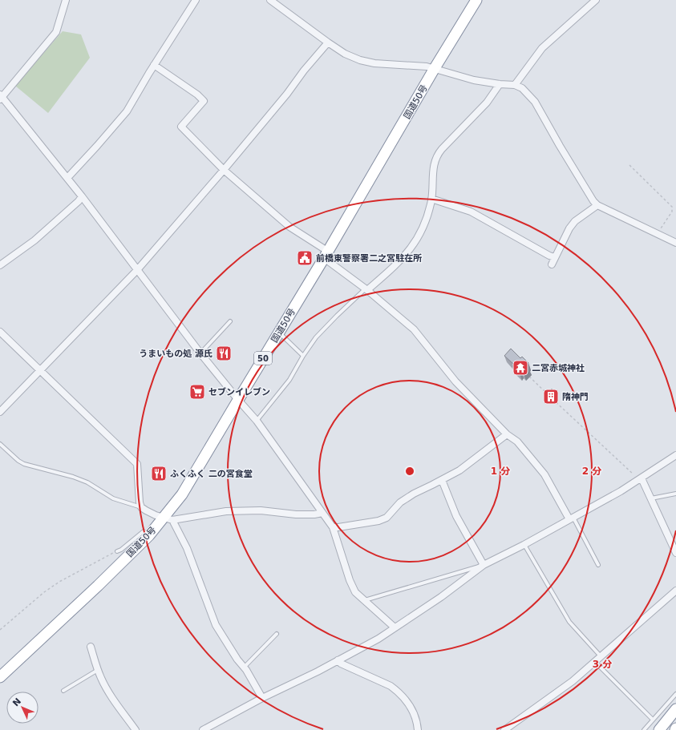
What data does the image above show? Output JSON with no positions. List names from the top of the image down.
{
  "streets": {
    "highway": ["国道50号", "50"]
  },
  "places": {
    "public building": ["前橋東警察署二之宮駐在所"],
    "restaurant": ["うまいもの処 源氏", "ふくふく 二の宮食堂"],
    "temple": ["二宮赤城神社"],
    "supermarket": ["セブンイレブン"],
    "building": ["隋神門"]
  },
  "north": "top left",
  "rings": ["1 分", "2 分", "3 分"]
}
